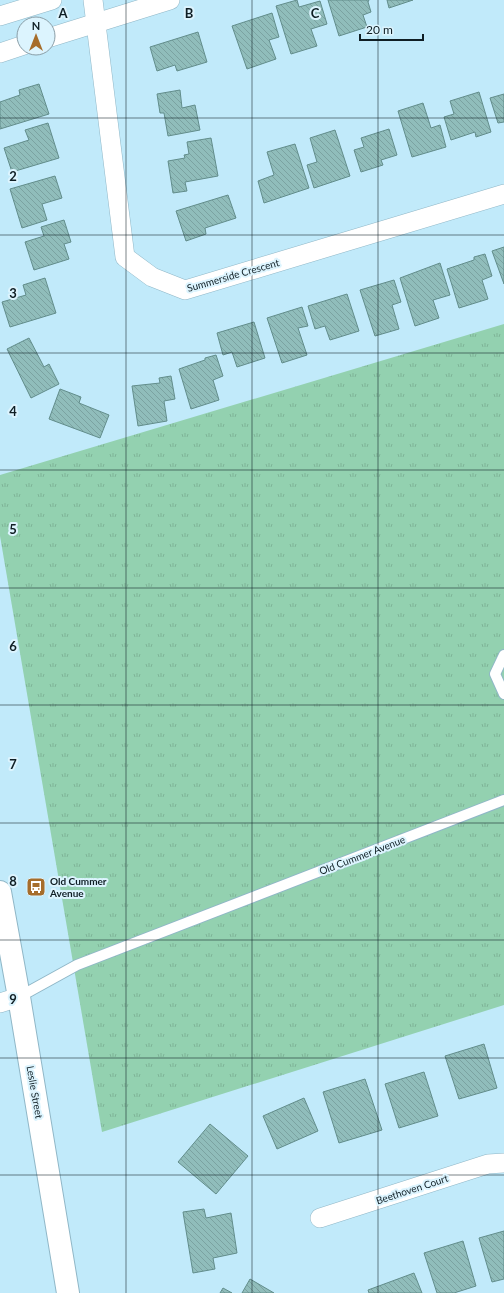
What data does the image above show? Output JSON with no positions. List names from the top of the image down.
{
  "streets": {
    "main road": ["Leslie Street"],
    "street": ["Summerside Crescent", "Beethoven Court"],
    "lane": ["Old Cummer Avenue"]
  },
  "crossings": [
    ["Old Cummer Avenue", "Leslie Street"]
  ],
  "places": {
    "bus stop": ["Old Cummer Avenue"]
  },
  "scale_bar": "20 m",
  "north": "top",
  "grid": {
    "columns": ["A", "B", "C"],
    "rows": [
      "2",
      "3",
      "4",
      "5",
      "6",
      "7",
      "8",
      "9"
    ]
  }
}
